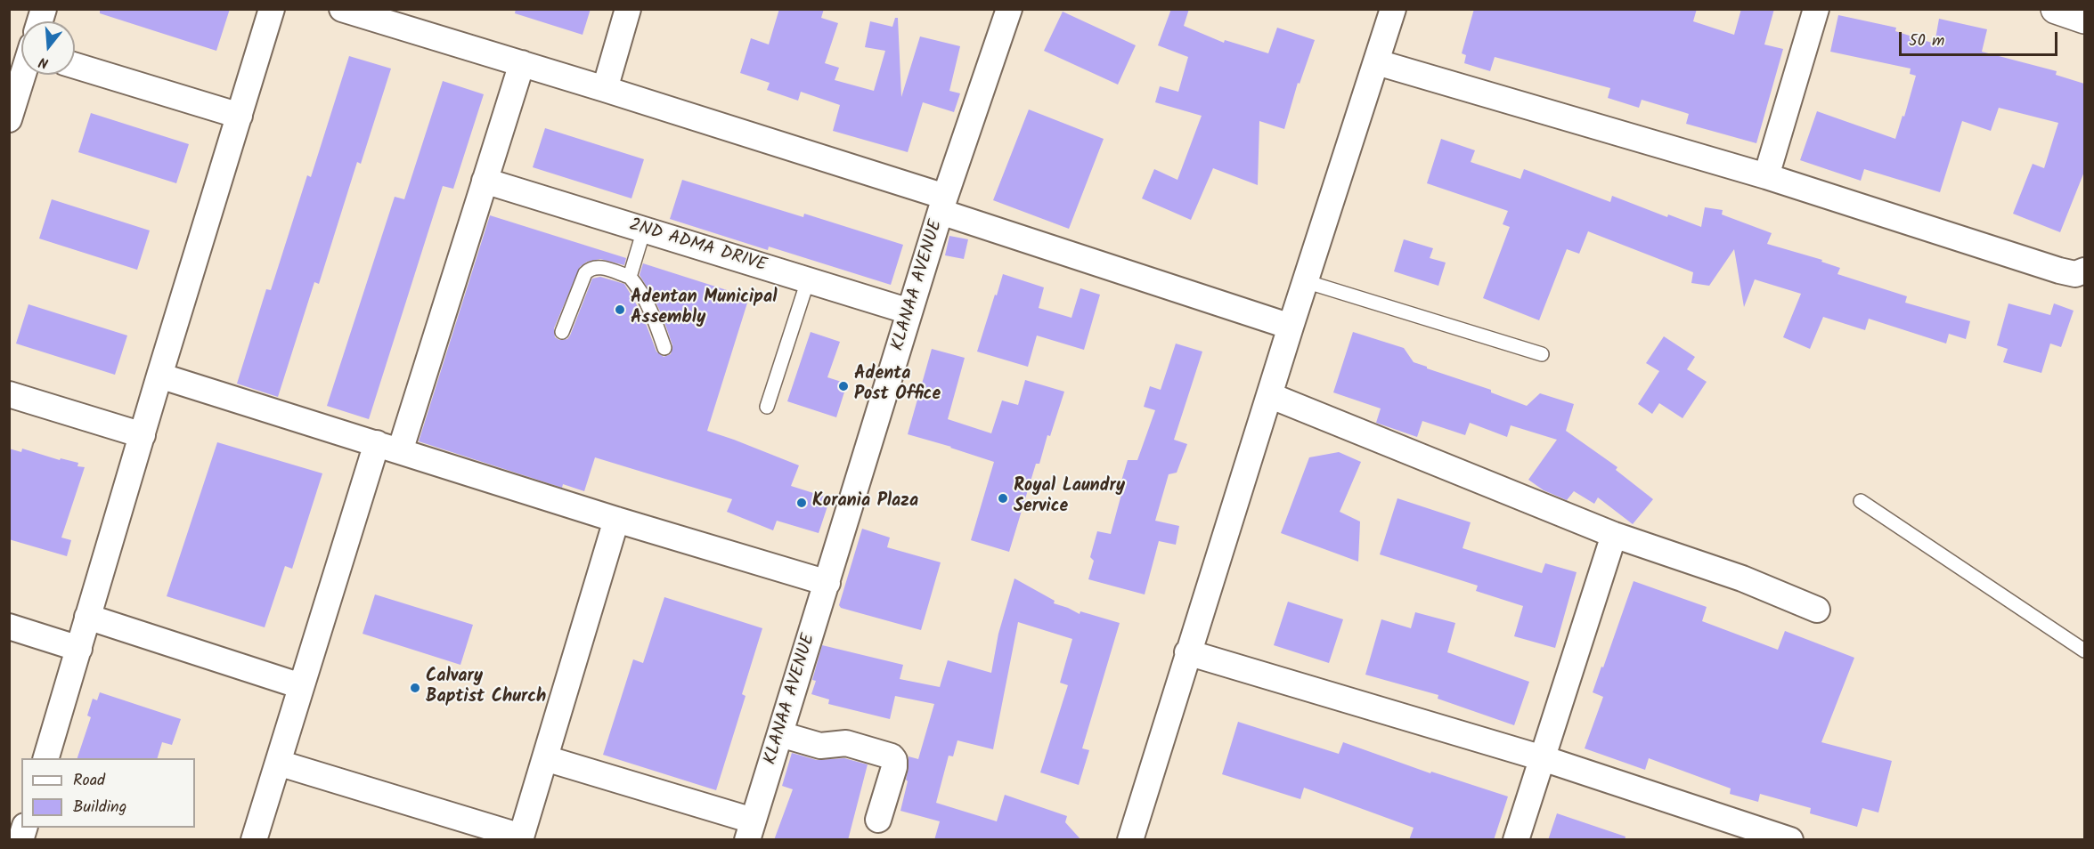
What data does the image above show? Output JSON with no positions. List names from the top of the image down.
{
  "streets": {
    "street": ["2ND ADMA DRIVE", "KLANAA AVENUE"]
  },
  "crossings": [
    ["2ND ADMA DRIVE", "KLANAA AVENUE"]
  ],
  "places": [
    "Adentan Municipal Assembly",
    "Adenta Post Office",
    "Royal Laundry Service",
    "Korania Plaza",
    "Calvary Baptist Church"
  ],
  "legend": ["Road", "Building"],
  "scale_bar": "50 m",
  "north": "bottom"
}
